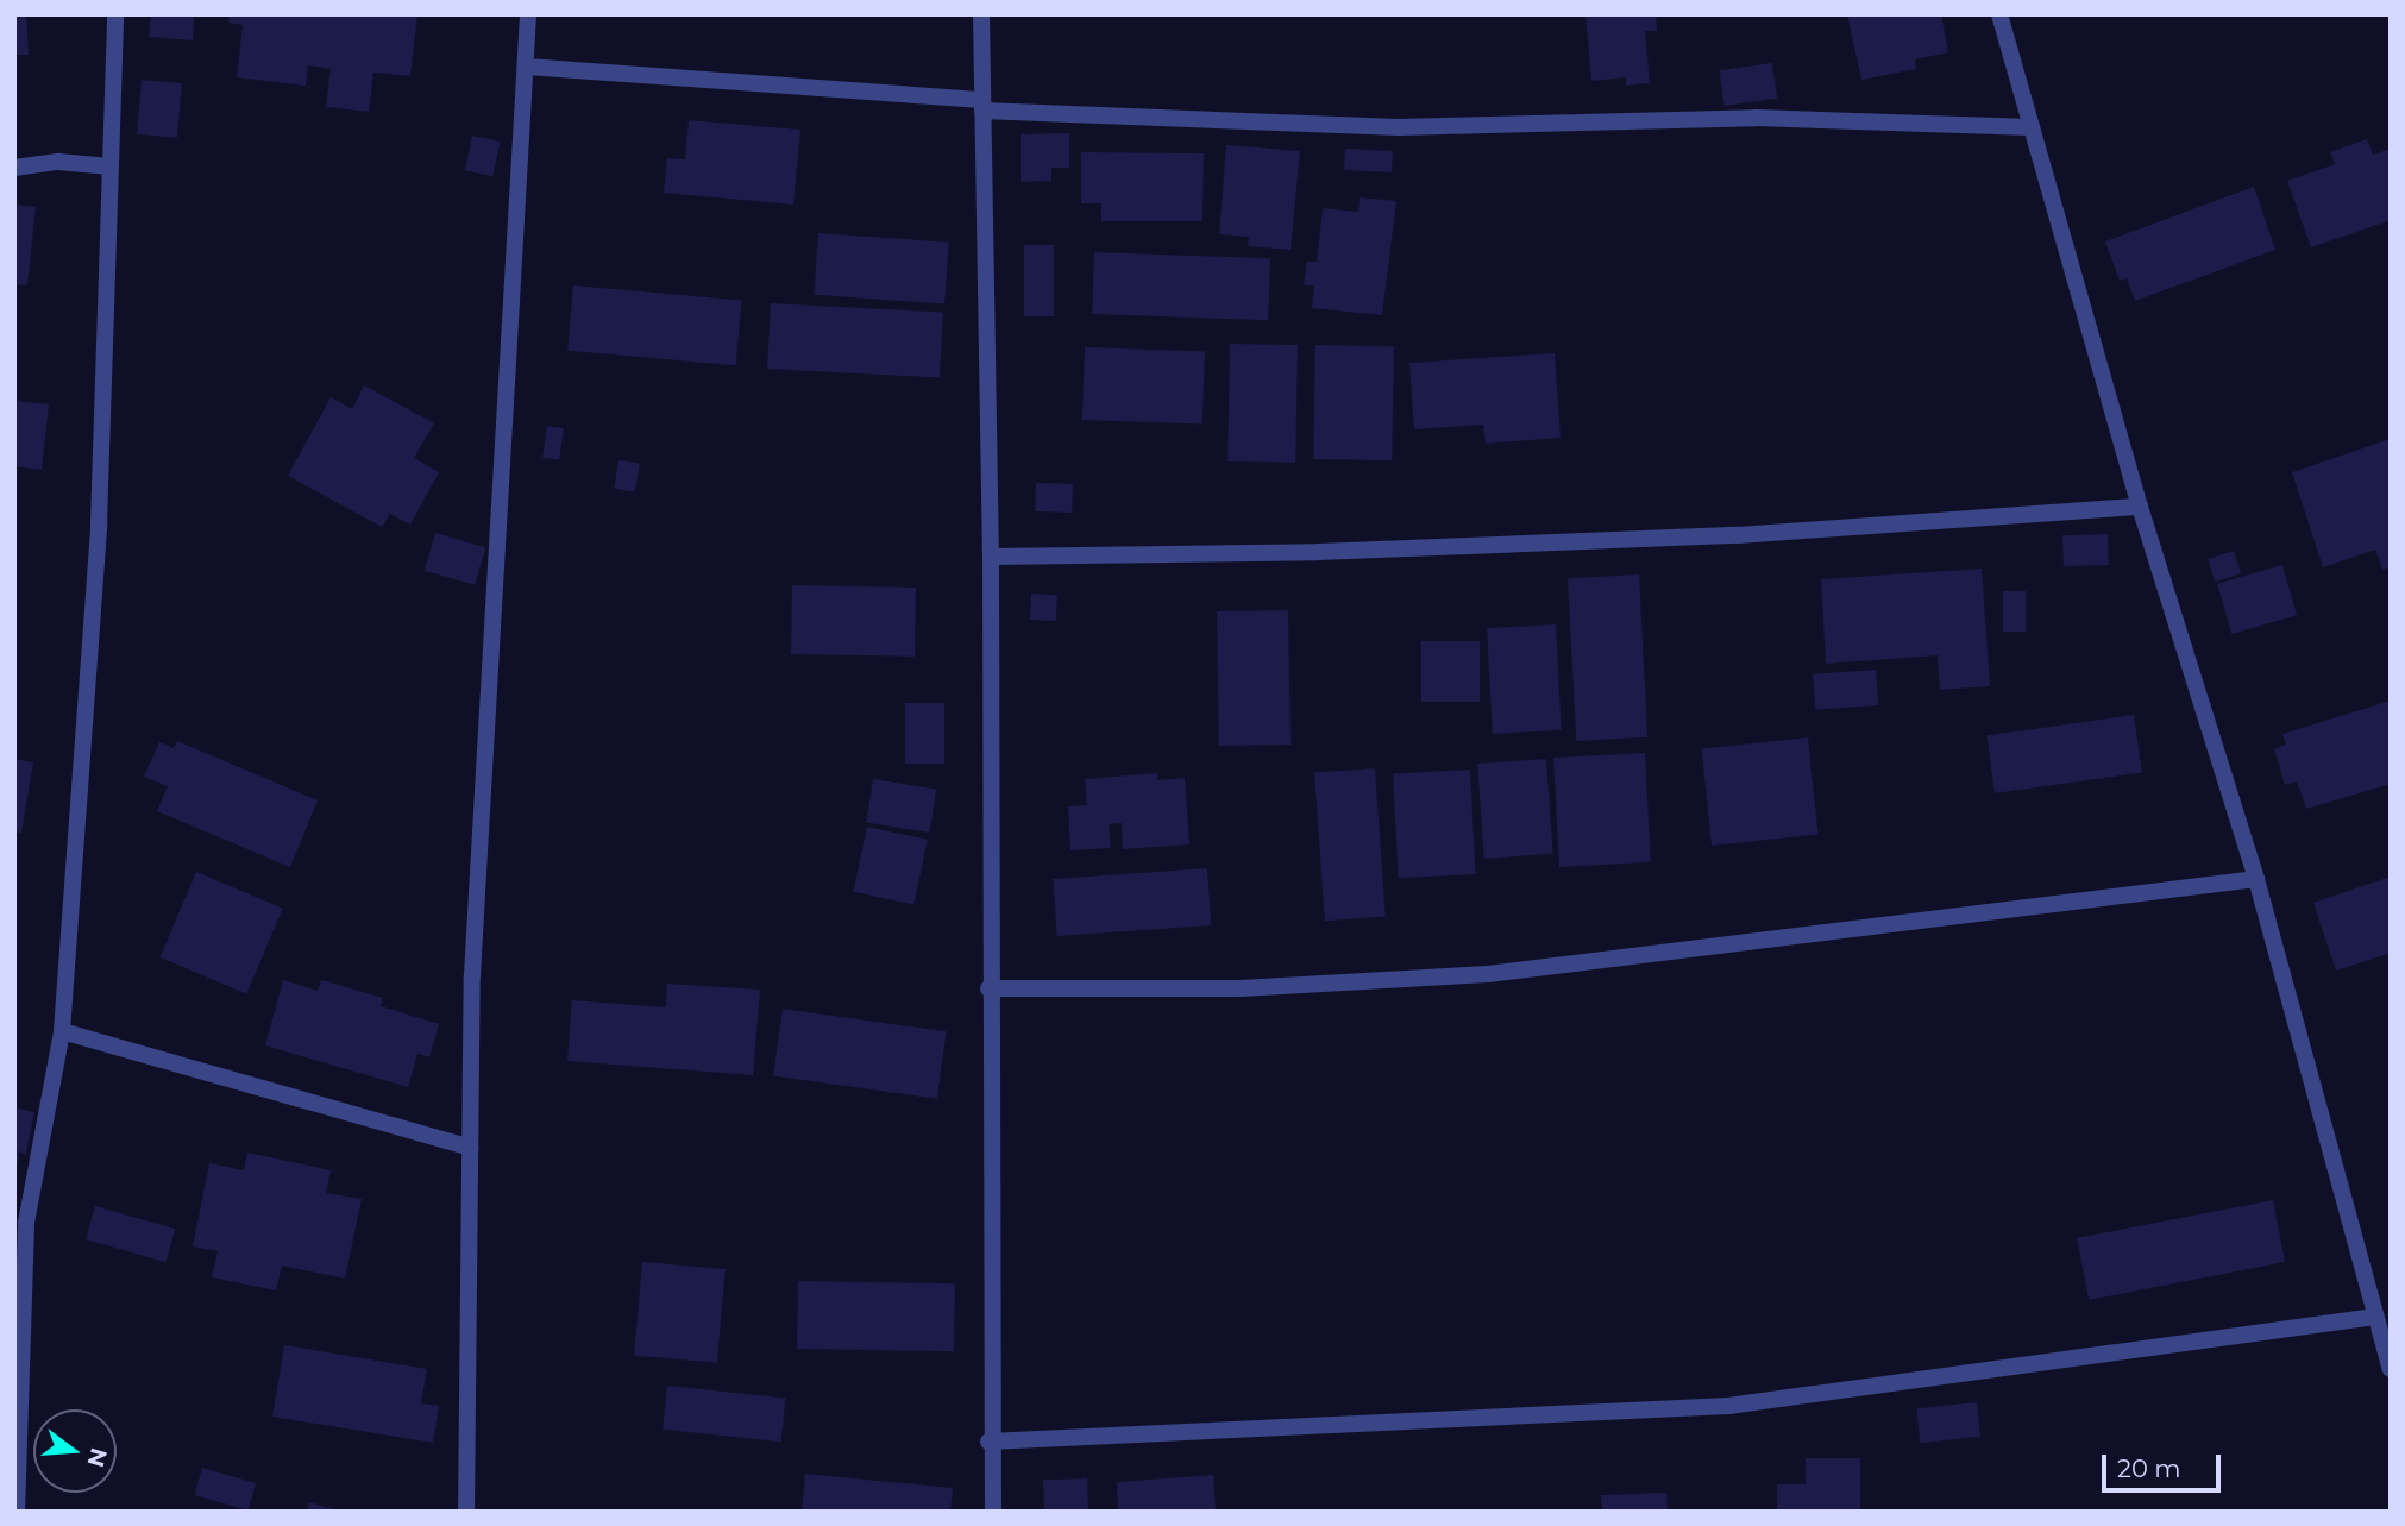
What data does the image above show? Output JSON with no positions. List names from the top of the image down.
{
  "scale_bar": "20 m",
  "north": "right"
}
